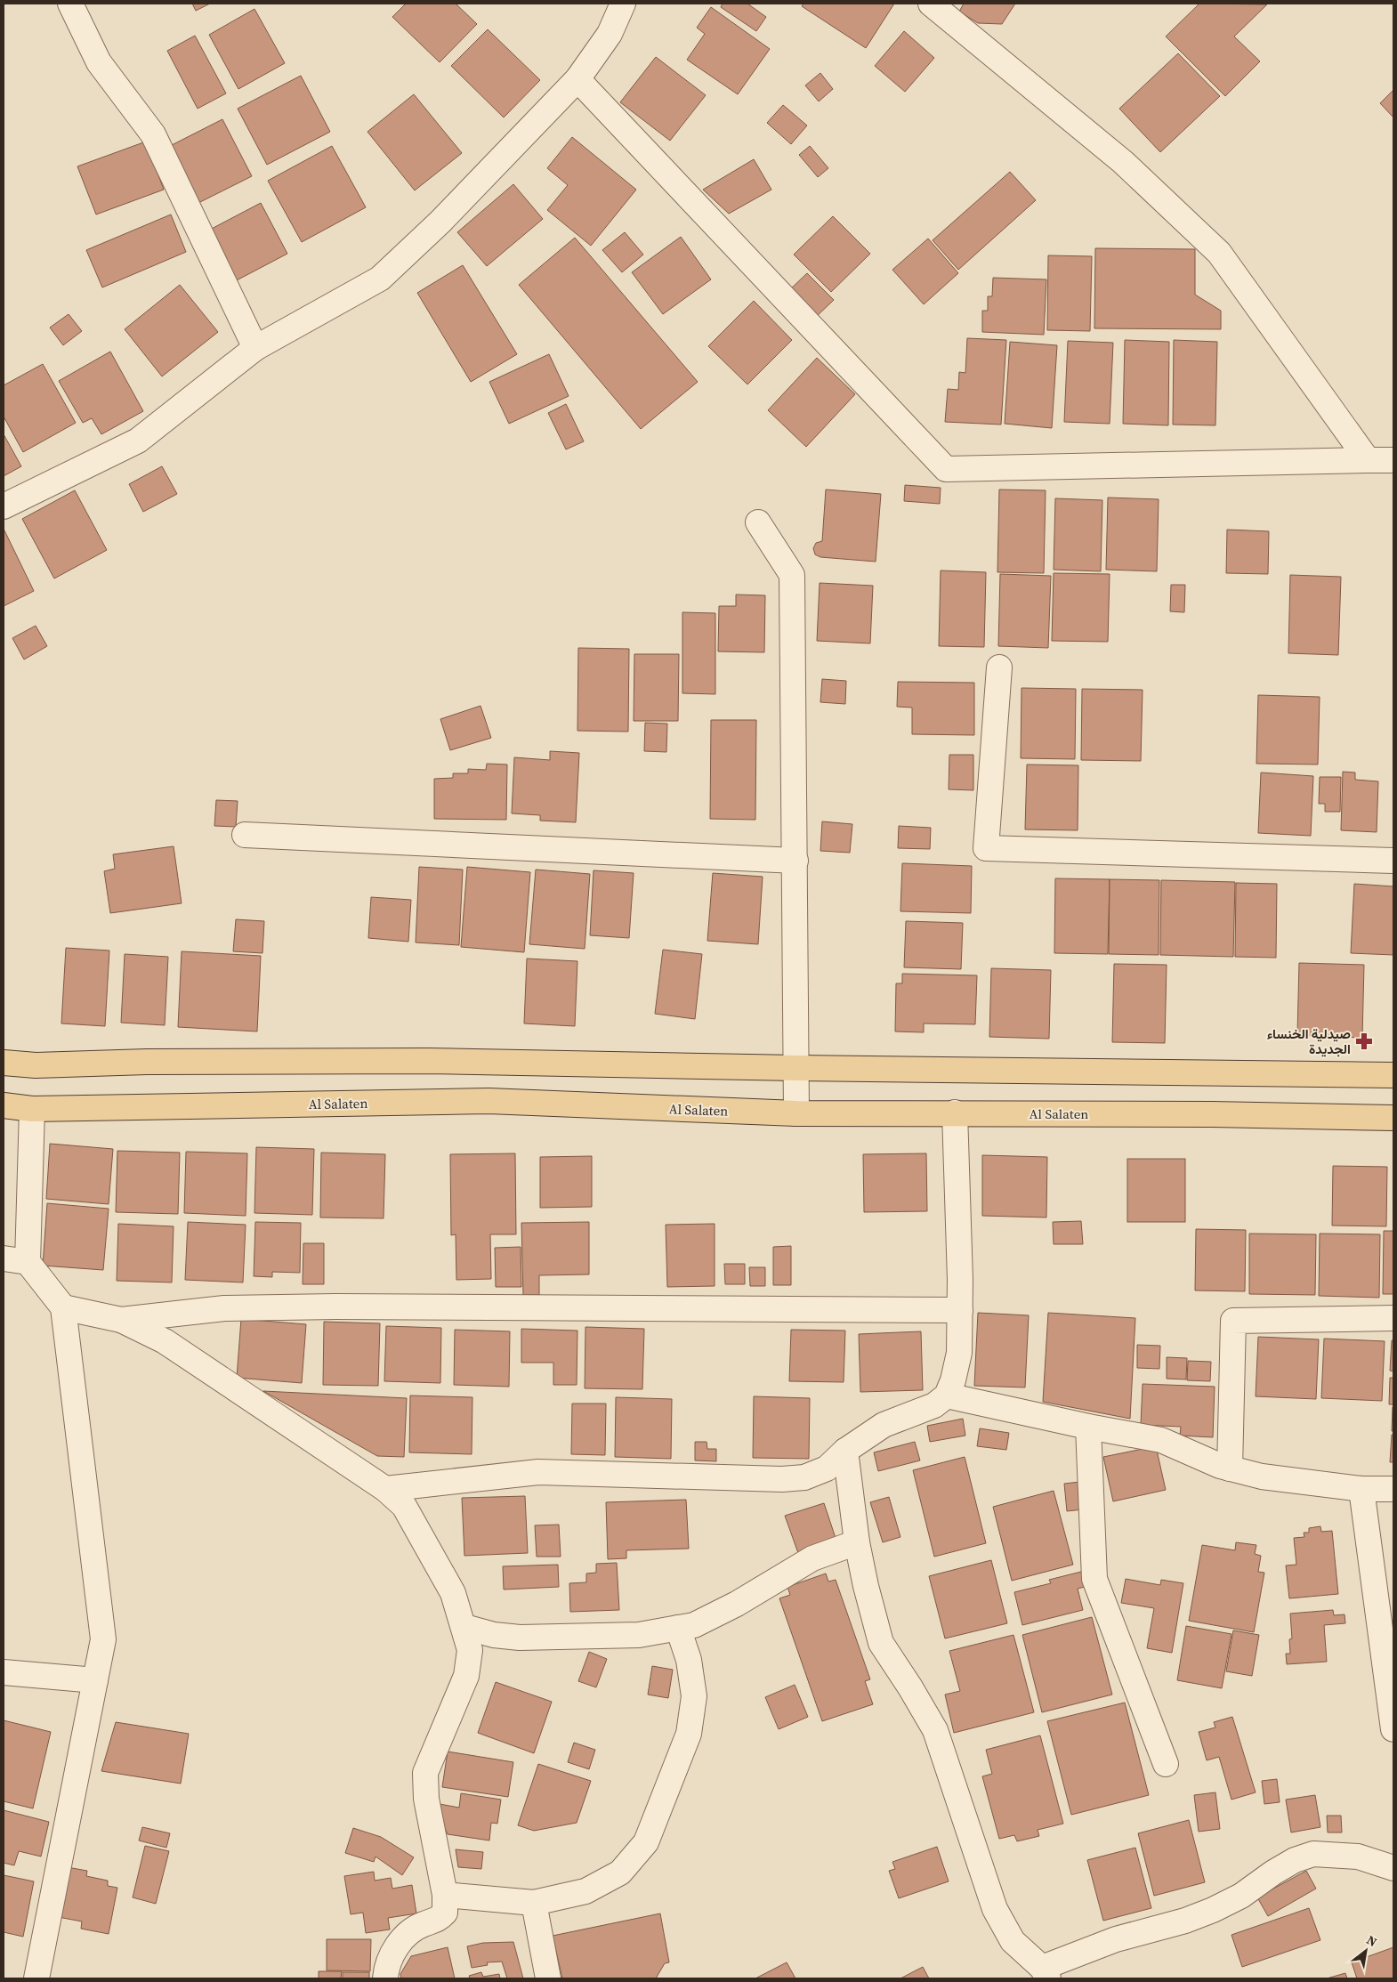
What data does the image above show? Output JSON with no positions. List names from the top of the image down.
{
  "streets": {
    "main road": ["Al Salaten"]
  },
  "places": {
    "pharmacy": ["صيدلية الخنساء الجديدة"]
  },
  "north": "top right"
}
